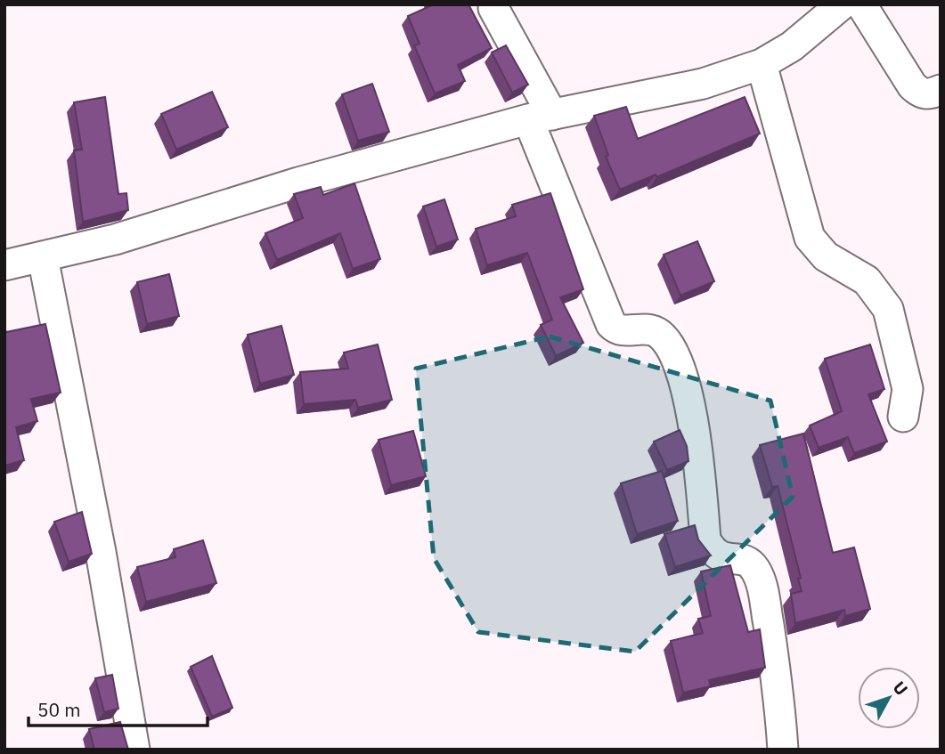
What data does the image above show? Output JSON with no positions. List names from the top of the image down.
{
  "scale_bar": "50 m",
  "north": "top right"
}
